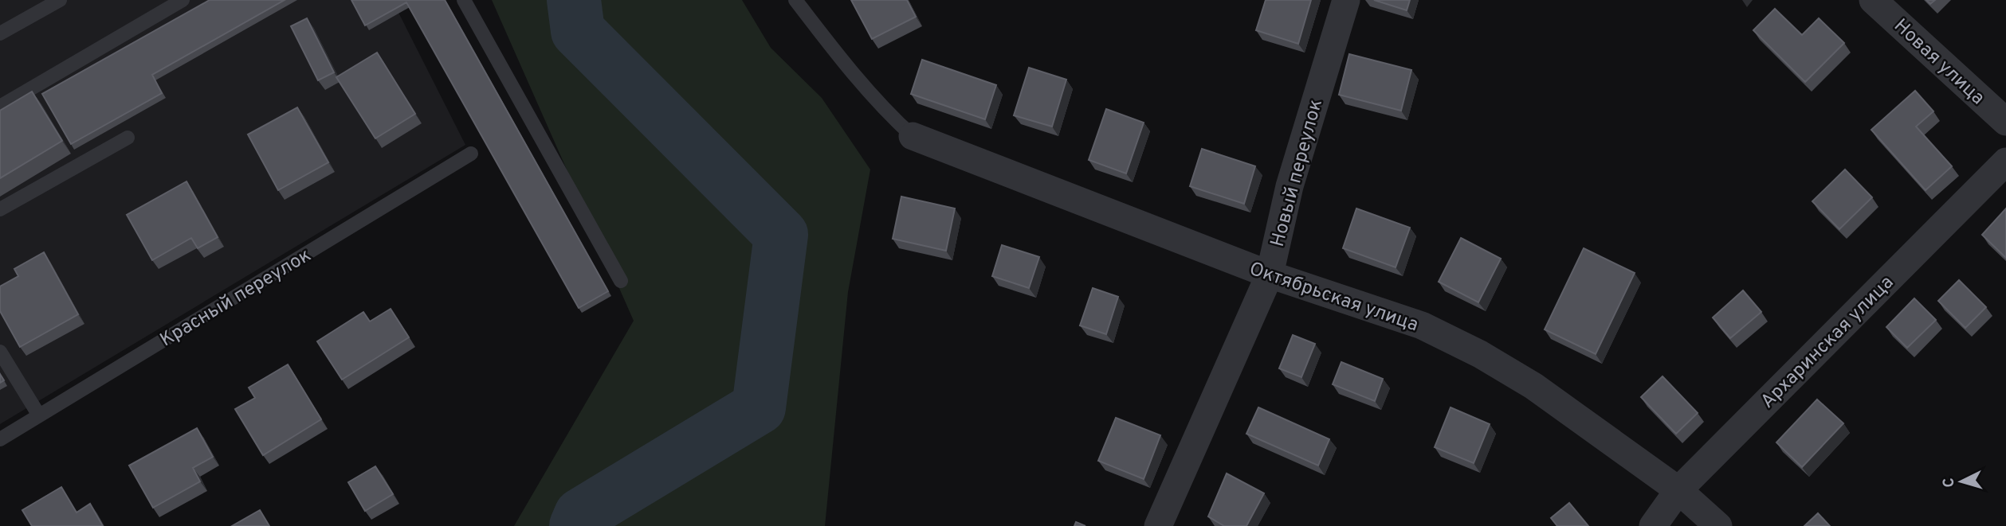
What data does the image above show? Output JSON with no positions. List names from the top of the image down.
{
  "streets": {
    "street": [
      "Новая улица",
      "Новый переулок",
      "Октябрьская улица",
      "Архаринская улица"
    ],
    "lane": ["Красный переулок"]
  },
  "crossings": [
    ["Новый переулок", "Октябрьская улица"],
    ["Октябрьская улица", "Архаринская улица"]
  ],
  "north": "left"
}
